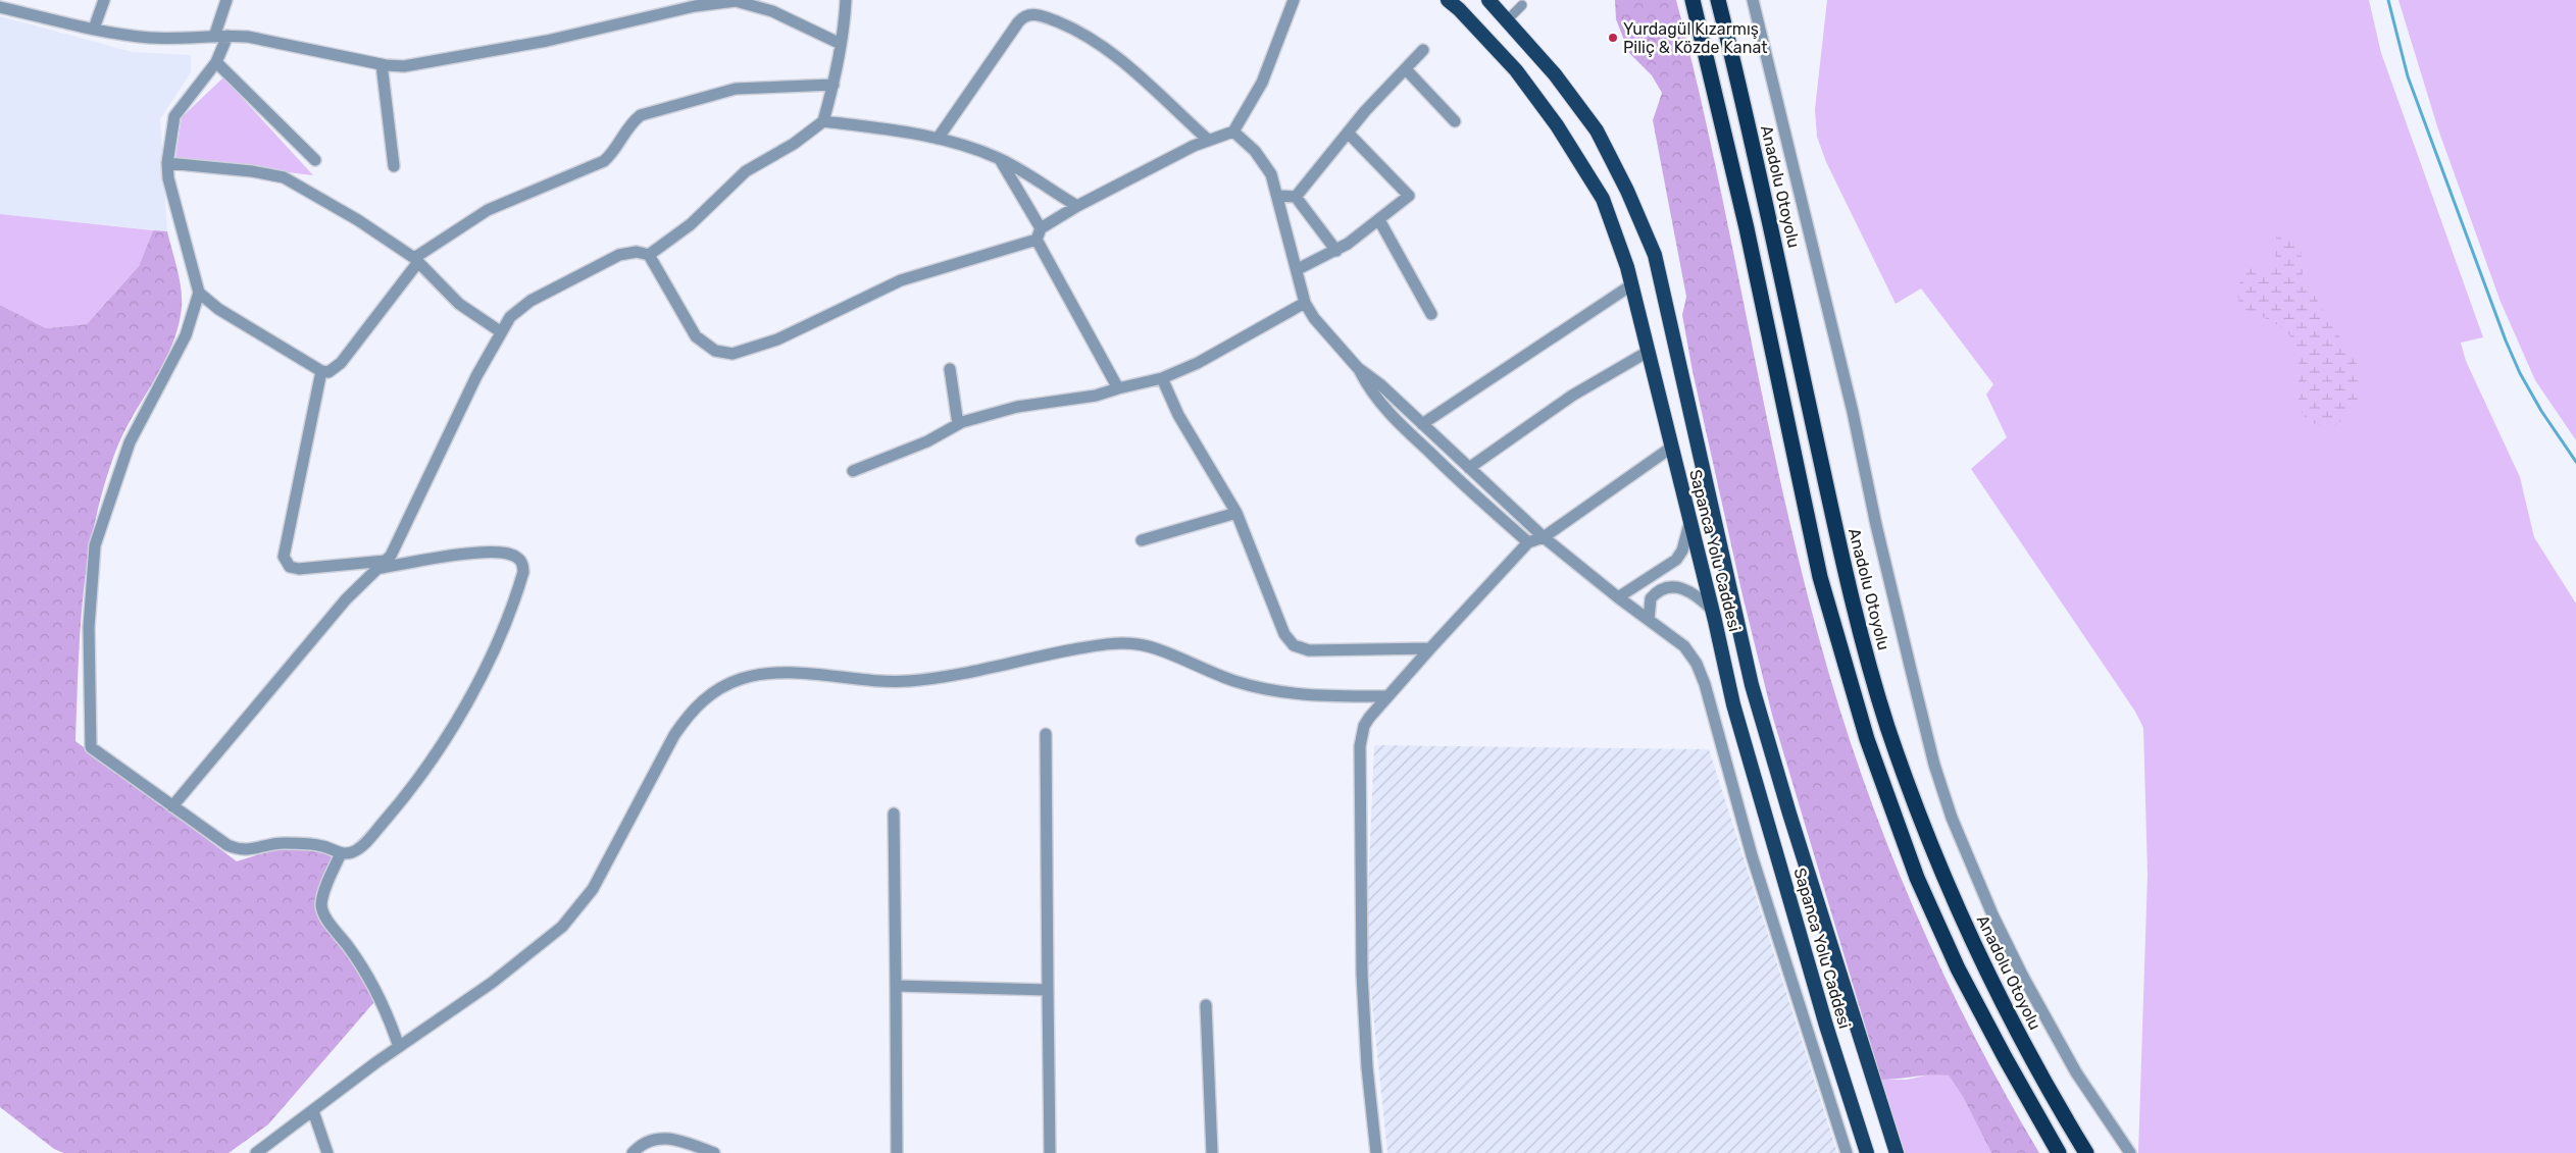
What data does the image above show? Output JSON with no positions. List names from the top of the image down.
{
  "streets": {
    "highway": ["Anadolu Otoyolu", "Sapanca Yolu Caddesi"]
  },
  "places": ["Yurdagül Kızarmış Piliç & Közde Kanat"]
}
